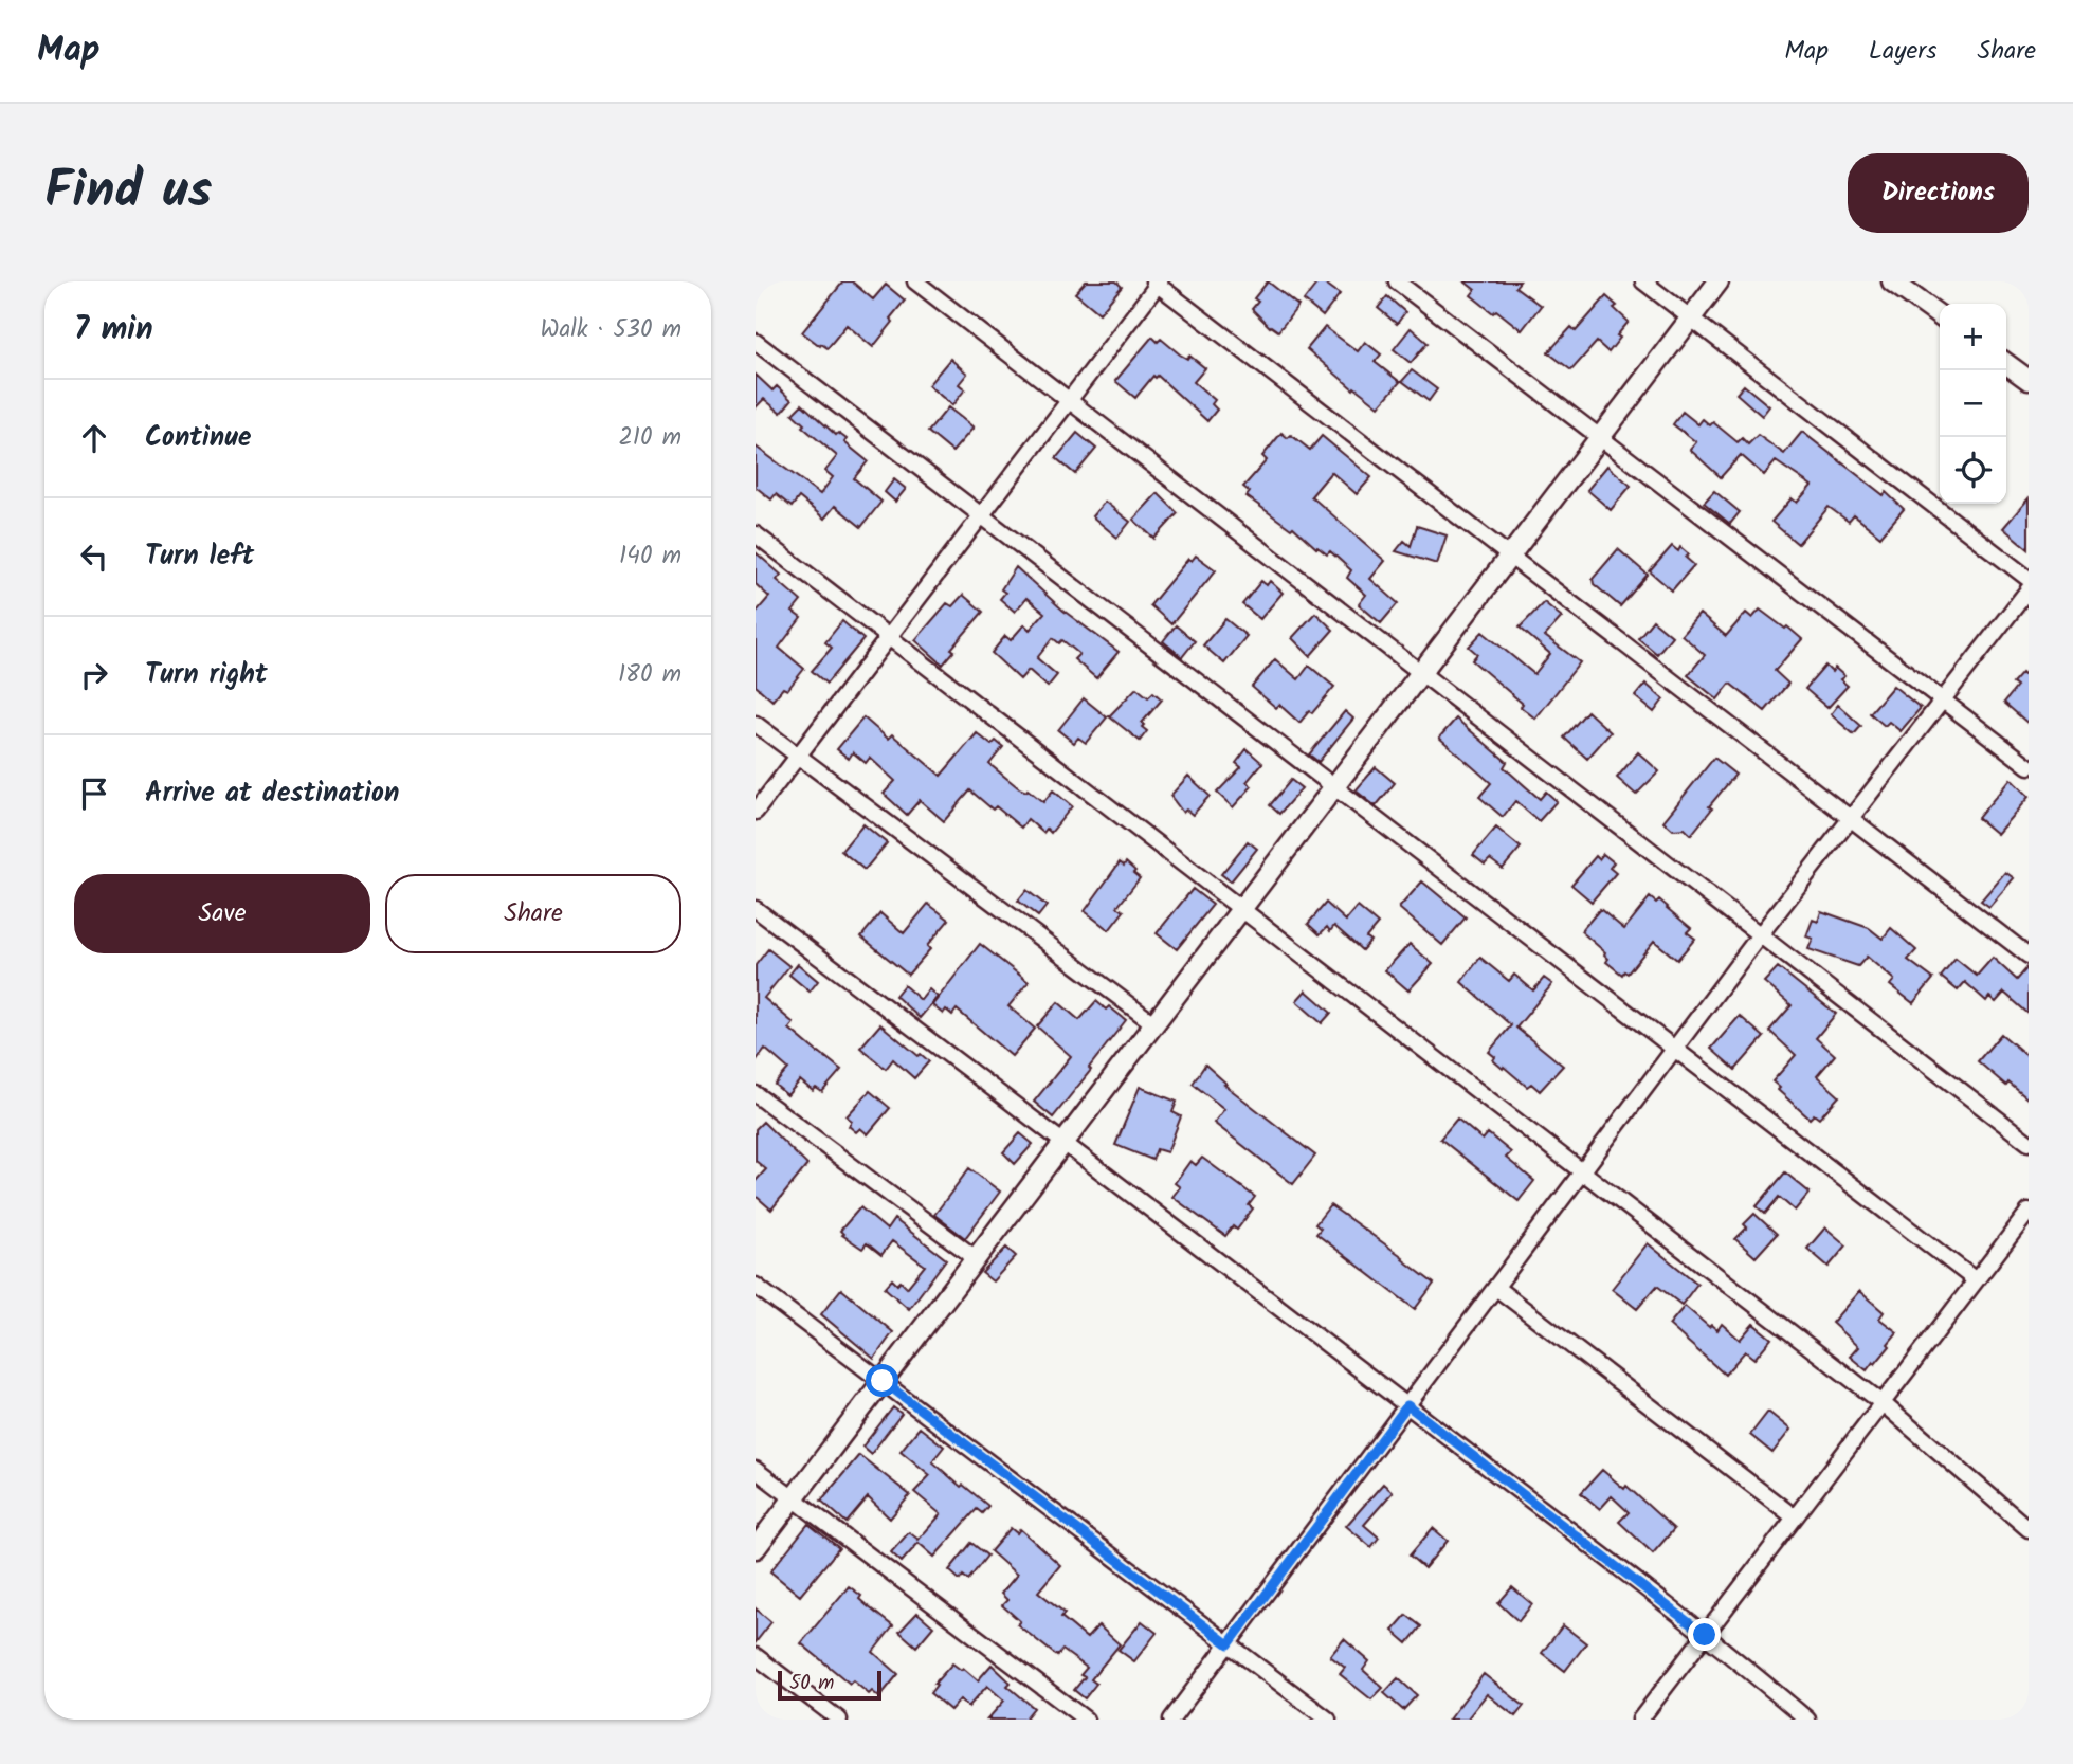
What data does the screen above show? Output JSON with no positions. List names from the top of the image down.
{
  "scale_bar": "50 m",
  "page": {
    "header": "Map",
    "nav": ["Map", "Layers", "Share"],
    "title": "Find us",
    "buttons": [
      "Directions",
      ["Save", "Share"]
    ],
    "heading": ["7 min", "Walk · 530 m"],
    "map_buttons": ["+", "−"],
    "list": [
      ["Continue", "210 m"],
      ["Turn left", "140 m"],
      ["Turn right", "180 m"],
      "Arrive at destination"
    ],
    "scale": "50 m"
  }
}
